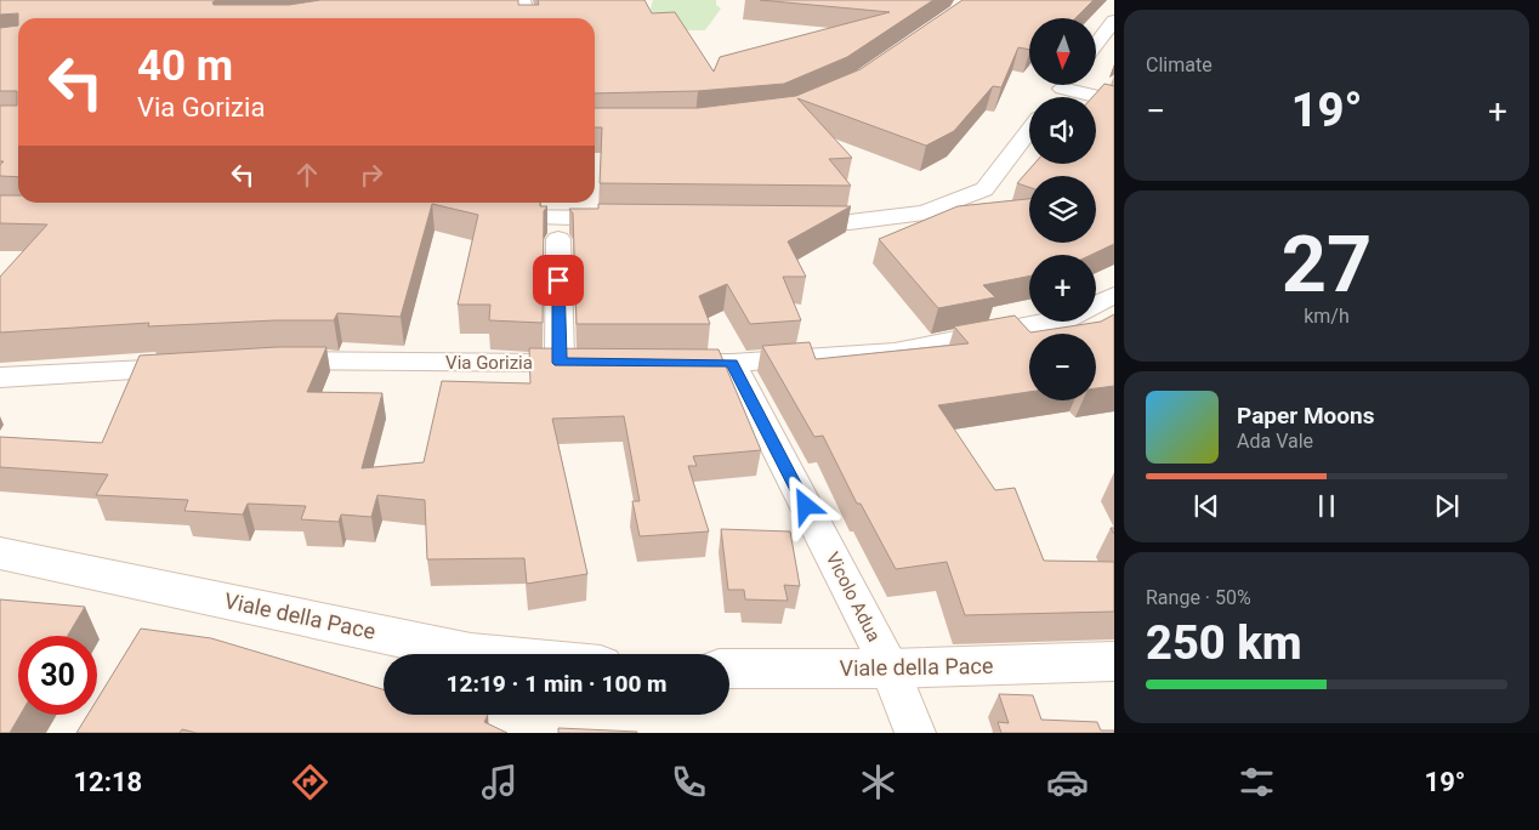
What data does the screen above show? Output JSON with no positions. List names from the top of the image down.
{
  "streets": {
    "street": ["Via Gorizia", "Vicolo Adua", "Viale della Pace"]
  },
  "crossings": [
    ["Vicolo Adua", "Viale della Pace"]
  ],
  "north": "bottom",
  "page": {
    "tile": [
      "Climate",
      ["27", "km/h"],
      ["Range · 50%", "250 km"]
    ],
    "map_buttons": ["+", "−"],
    "turn": ["40 m", "Via Gorizia"],
    "heat": ["−", "19°", "+"],
    "song": ["Paper Moons", "Ada Vale"],
    "limit": "30",
    "trip": "12:19 · 1 min · 100 m",
    "tabs": ["12:18", "19°"]
  }
}
